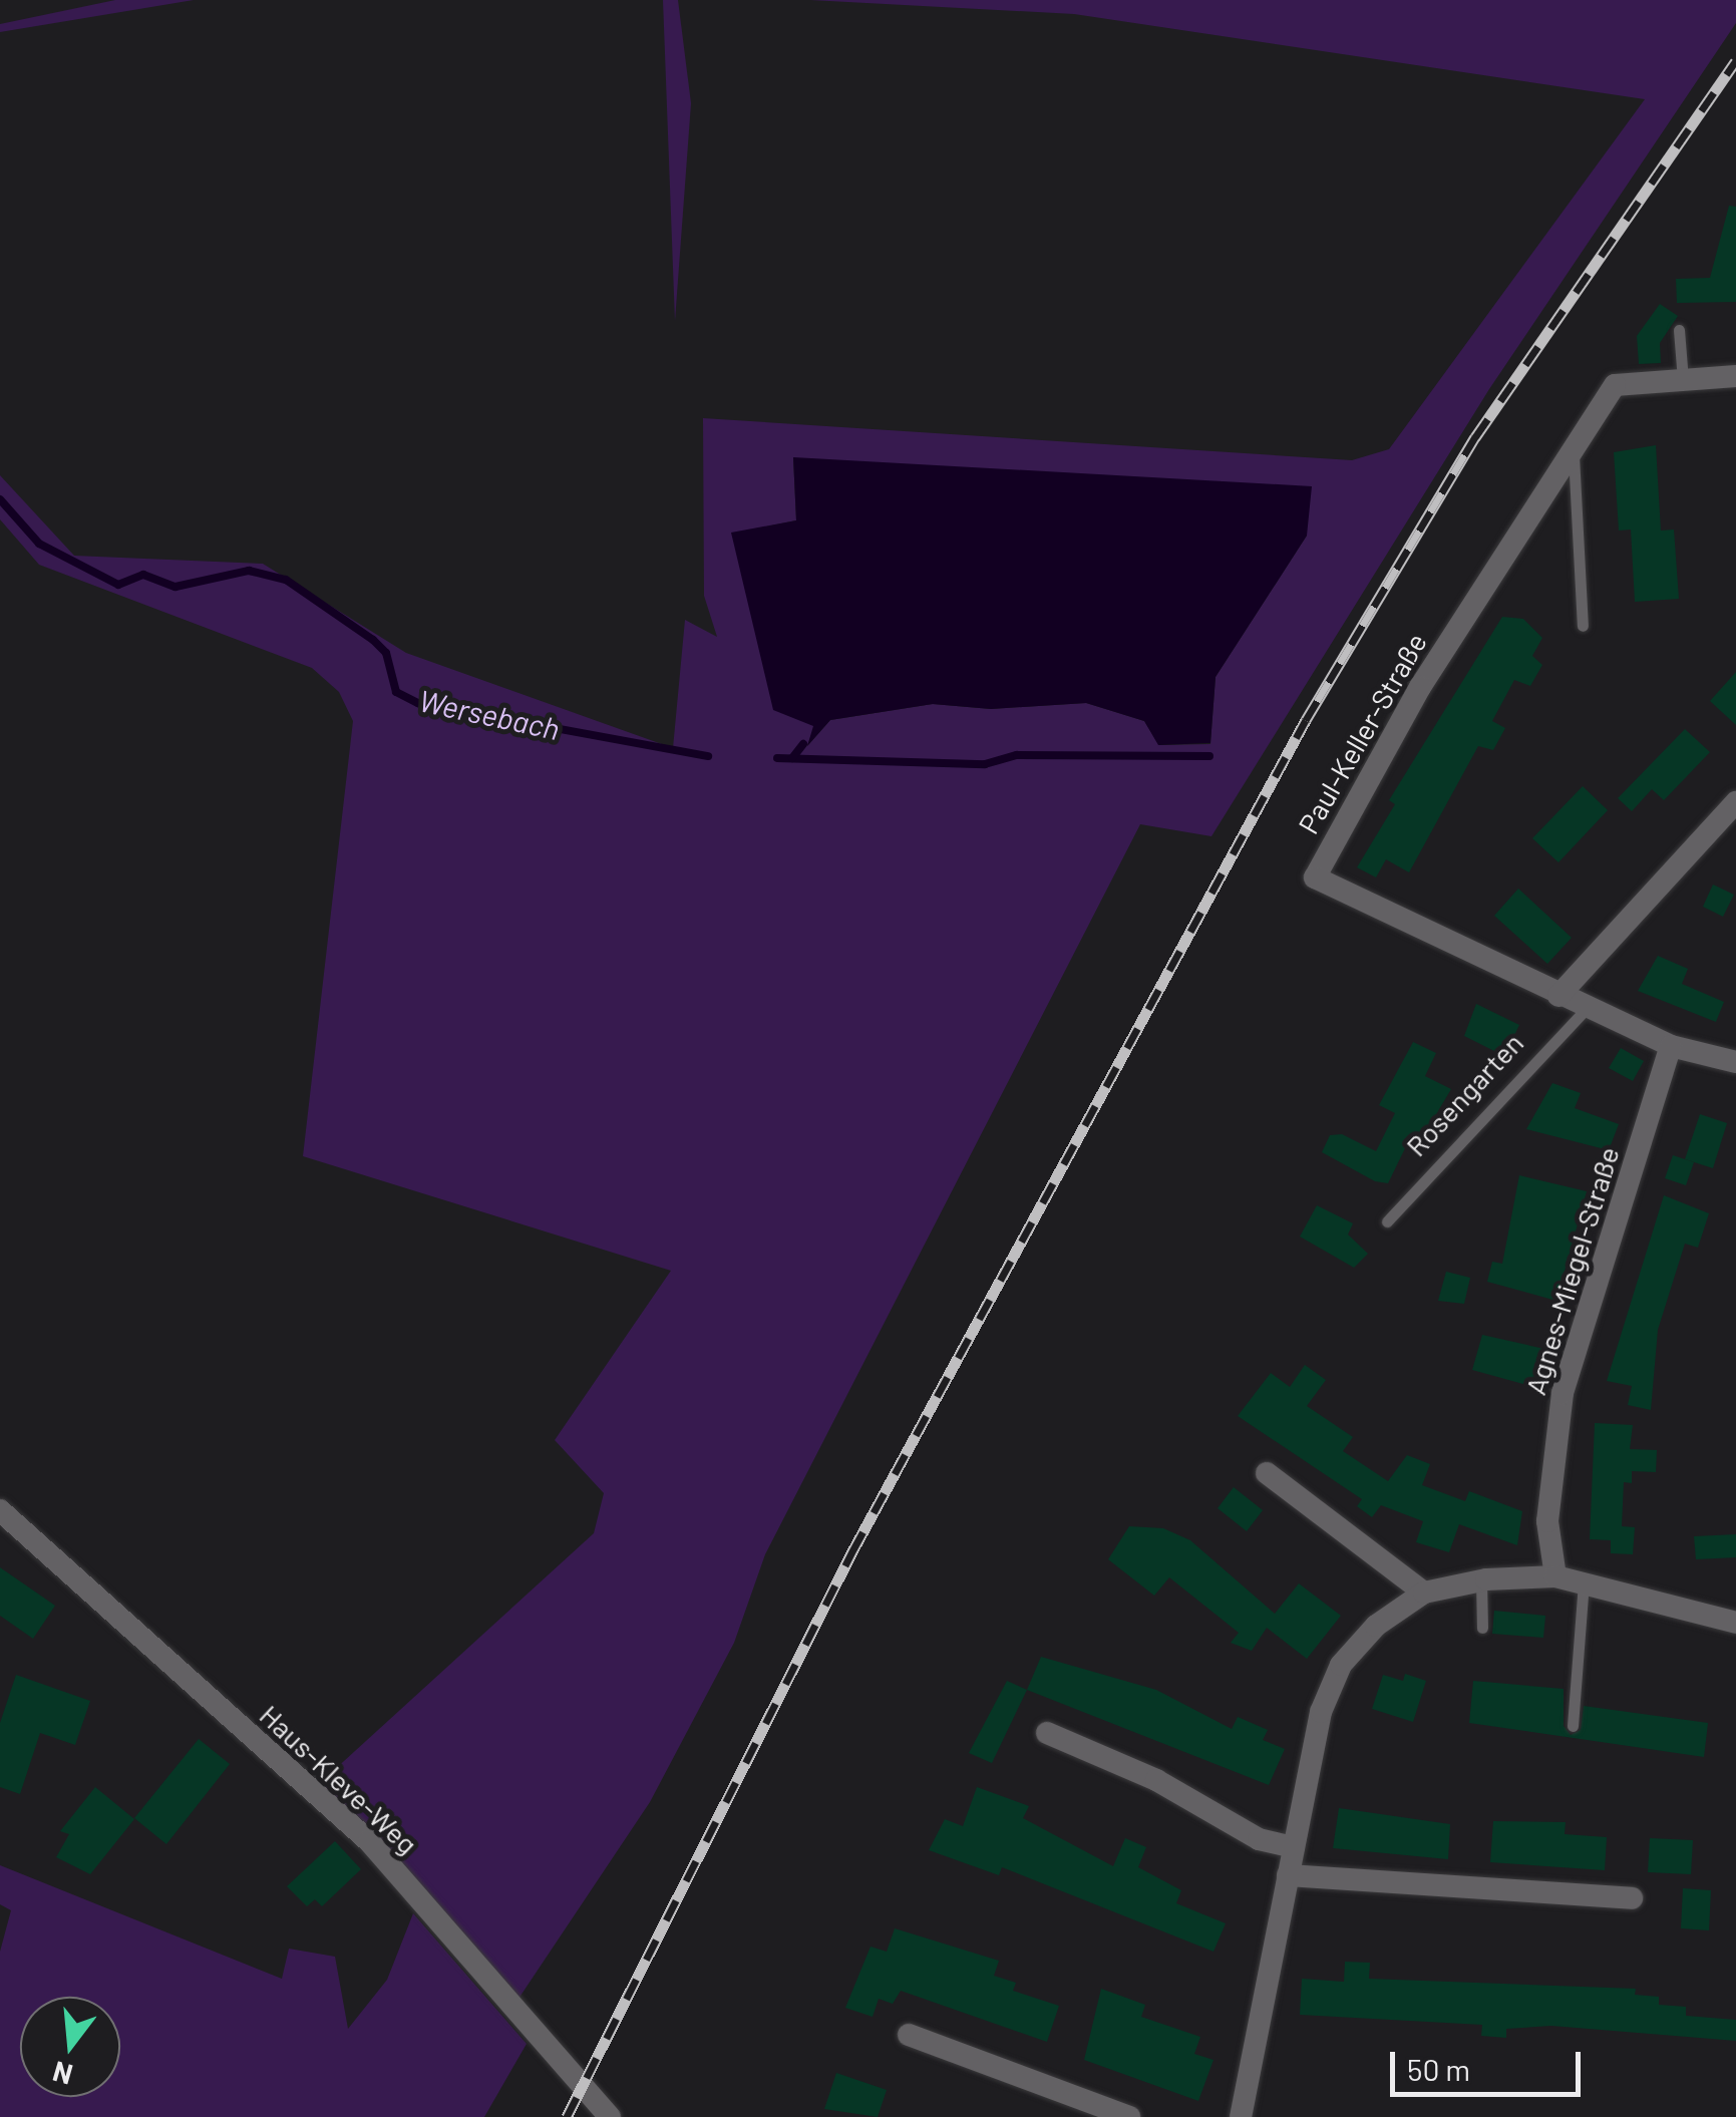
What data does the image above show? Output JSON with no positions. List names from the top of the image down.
{
  "streets": {
    "street": ["Paul-Keller-Straße", "Agnes-Miegel-Straße", "Haus-Kleve-Weg"],
    "lane": ["Rosengarten"]
  },
  "crossings": [
    ["Paul-Keller-Straße", "Rosengarten"],
    ["Paul-Keller-Straße", "Agnes-Miegel-Straße"]
  ],
  "water": ["Wersebach"],
  "scale_bar": "50 m",
  "north": "bottom"
}
